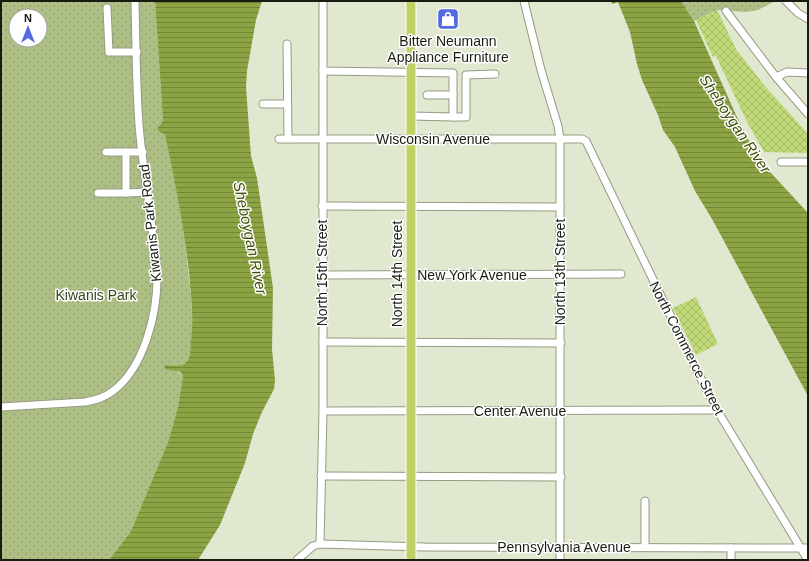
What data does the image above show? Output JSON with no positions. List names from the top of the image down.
{
  "streets": {
    "main road": ["North 14th Street"],
    "street": [
      "Wisconsin Avenue",
      "Kiwanis Park Road",
      "North 13th Street",
      "North 15th Street",
      "New York Avenue",
      "North Commerce Street",
      "Center Avenue",
      "Pennsylvania Avenue"
    ]
  },
  "crossings": [
    ["Wisconsin Avenue", "North 13th Street"],
    ["Wisconsin Avenue", "North 15th Street"],
    ["Wisconsin Avenue", "North 14th Street"],
    ["Wisconsin Avenue", "North Commerce Street"],
    ["North 13th Street", "New York Avenue"],
    ["North 13th Street", "Center Avenue"],
    ["North 13th Street", "Pennsylvania Avenue"],
    ["North 15th Street", "New York Avenue"],
    ["North 15th Street", "Center Avenue"],
    ["North 15th Street", "Pennsylvania Avenue"],
    ["North 14th Street", "New York Avenue"],
    ["North 14th Street", "Center Avenue"],
    ["North 14th Street", "Pennsylvania Avenue"],
    ["North Commerce Street", "Center Avenue"],
    ["North Commerce Street", "Pennsylvania Avenue"]
  ],
  "water": ["Sheboygan River"],
  "parks": ["Kiwanis Park"],
  "places": {
    "shop": ["Bitter Neumann Appliance Furniture"]
  },
  "north": "top"
}
